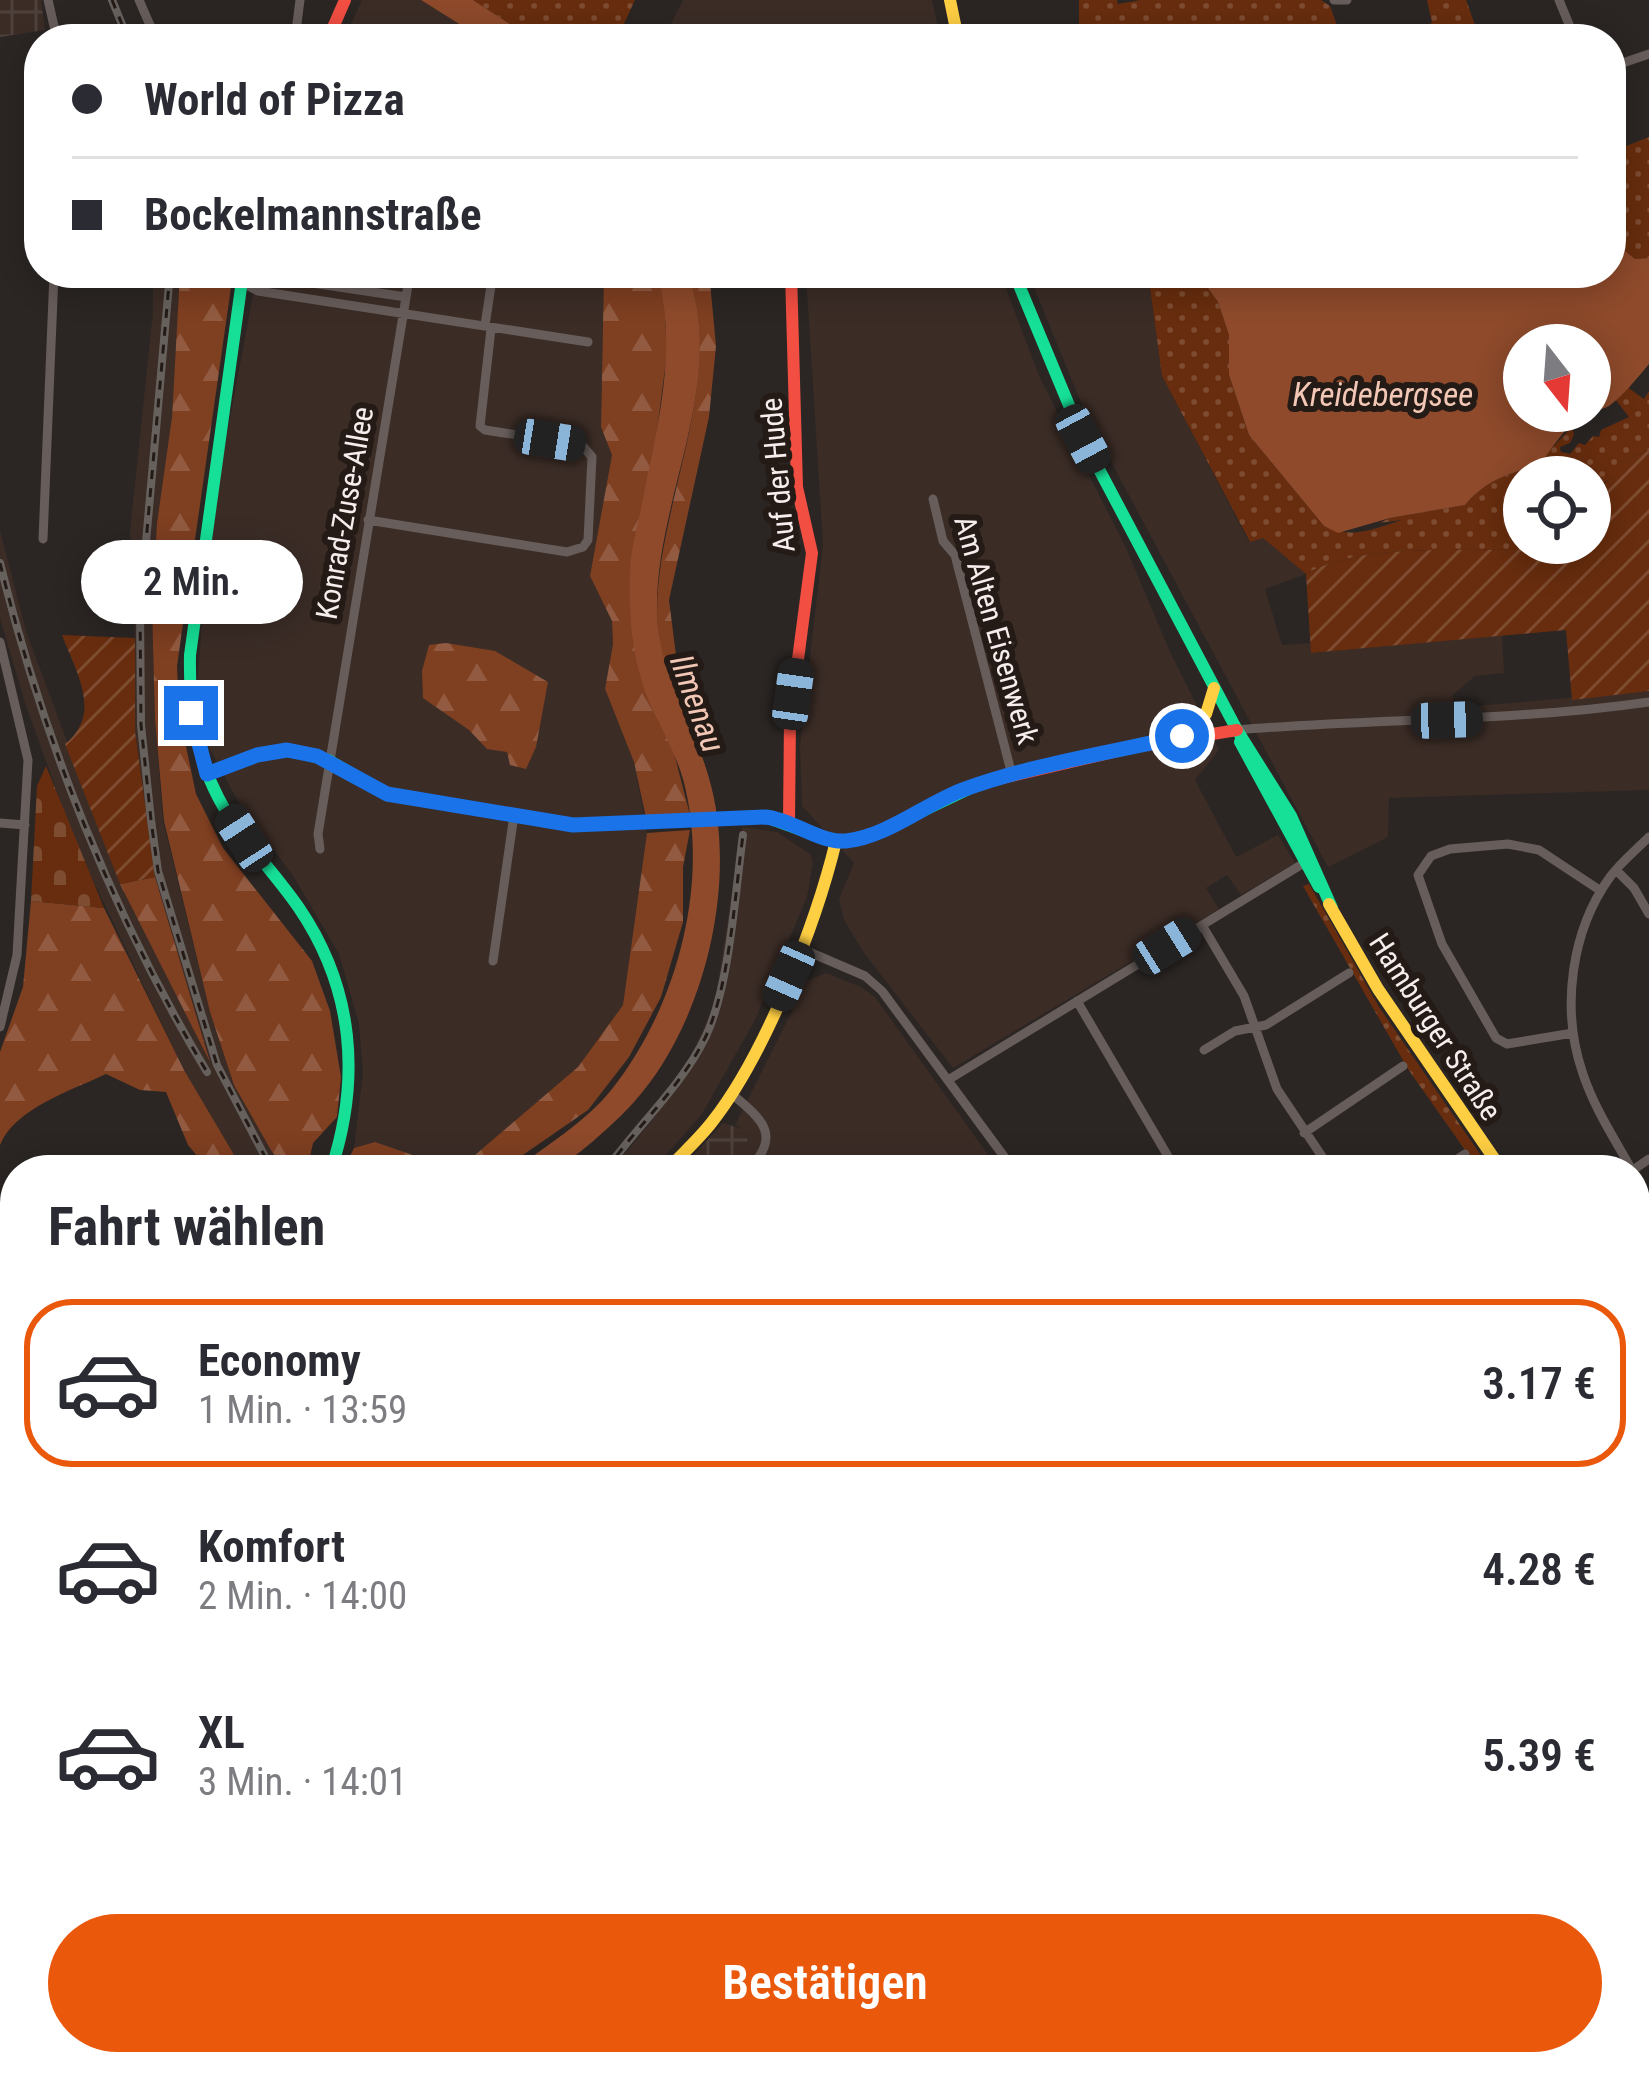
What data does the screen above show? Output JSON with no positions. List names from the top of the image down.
{
  "streets": {
    "main road": ["Auf der Hude", "Am Alten Eisenwerk", "Hamburger Straße"],
    "street": ["Konrad-Zuse-Allee"]
  },
  "water": ["Kreidebergsee", "Ilmenau"],
  "north": "bottom",
  "page": {
    "banner": ["World of Pizza", "Bockelmannstraße"],
    "bubble": "2 Min.",
    "heading": "Fahrt wählen",
    "list": [
      {
        "name": "Economy",
        "note": "1 Min. · 13:59",
        "value": "3.17 €"
      },
      {
        "name": "Komfort",
        "note": "2 Min. · 14:00",
        "value": "4.28 €"
      },
      {
        "name": "XL",
        "note": "3 Min. · 14:01",
        "value": "5.39 €"
      }
    ],
    "buttons": "Bestätigen"
  }
}
